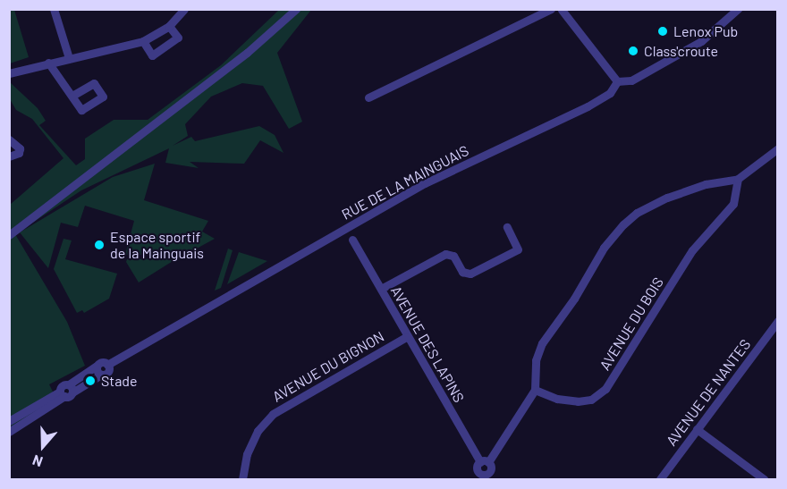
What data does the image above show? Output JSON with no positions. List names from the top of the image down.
{
  "streets": {
    "street": [
      "RUE DE LA MAINGUAIS",
      "AVENUE DU BOIS",
      "AVENUE DES LAPINS",
      "AVENUE DU BIGNON",
      "AVENUE DE NANTES"
    ]
  },
  "crossings": [
    ["AVENUE DES LAPINS", "AVENUE DU BIGNON"]
  ],
  "places": [
    "Lenox Pub",
    "Class'croute",
    "Espace sportif de la Mainguais",
    "Stade"
  ],
  "north": "bottom"
}
